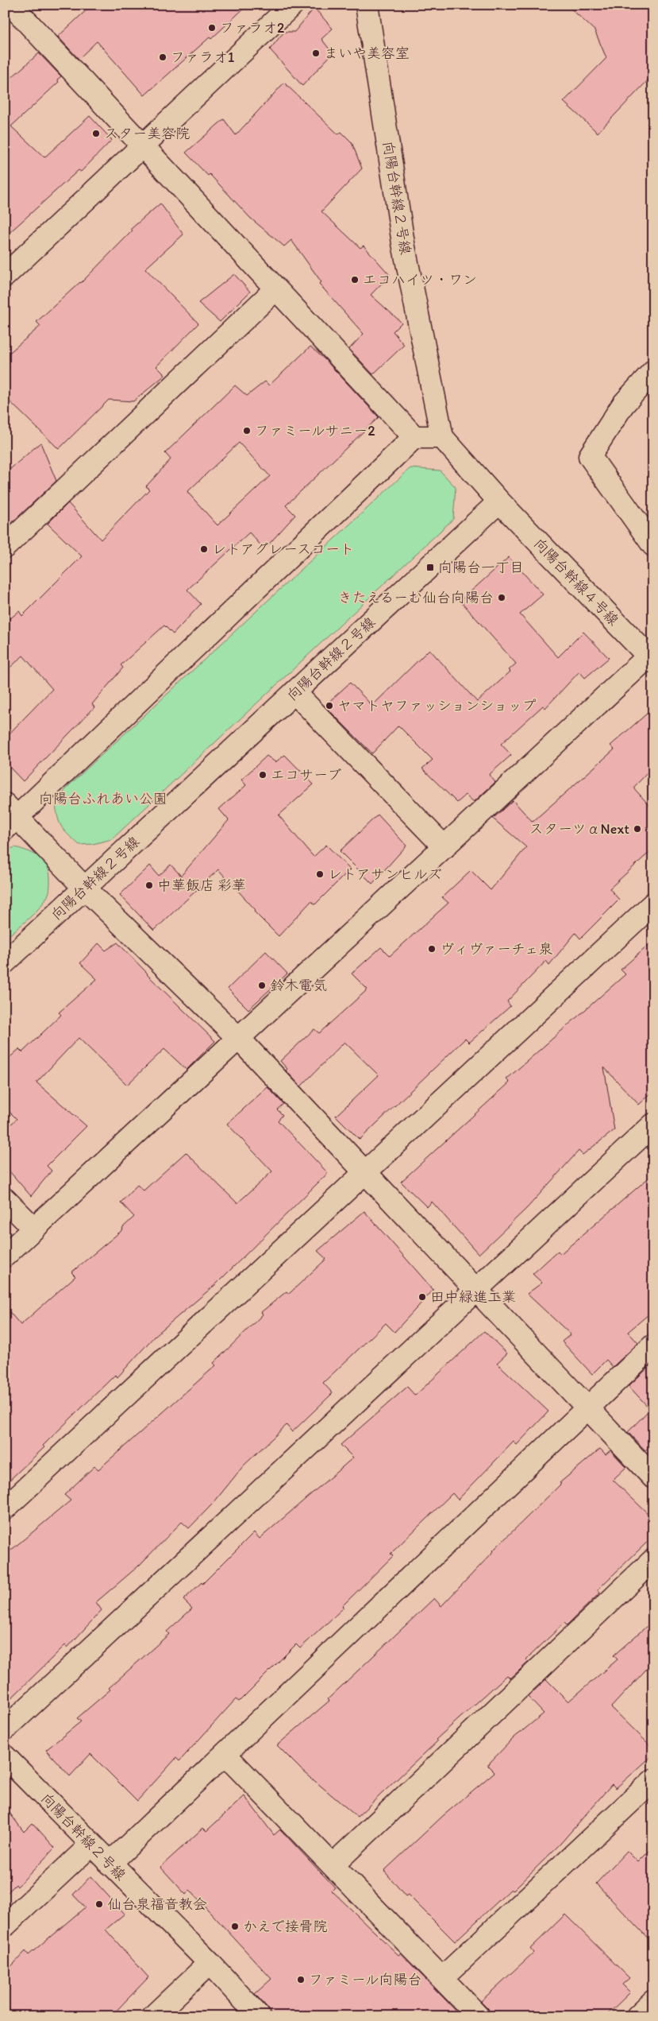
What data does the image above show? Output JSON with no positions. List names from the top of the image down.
{
  "streets": {
    "street": ["向陽台幹線２号線", "向陽台幹線４号線"]
  },
  "crossings": [
    ["向陽台幹線２号線", "向陽台幹線４号線"]
  ],
  "parks": ["向陽台ふれあい公園"],
  "places": {
    "other": [
      "ファラオ2",
      "まいや美容室",
      "ファラオ1",
      "スター美容院",
      "エコハイツ・ワン",
      "ファミールサニー2",
      "レトアグレースコート",
      "きたえるーむ仙台向陽台",
      "ヤマトヤファッションショップ",
      "エコサーブ",
      "スターツαNext",
      "レトアサンヒルズ",
      "中華飯店 彩華",
      "ヴィヴァーチェ泉",
      "鈴木電気",
      "田中緑進工業",
      "仙台泉福音教会",
      "かえで接骨院",
      "ファミール向陽台"
    ],
    "transit": ["向陽台一丁目"]
  }
}
